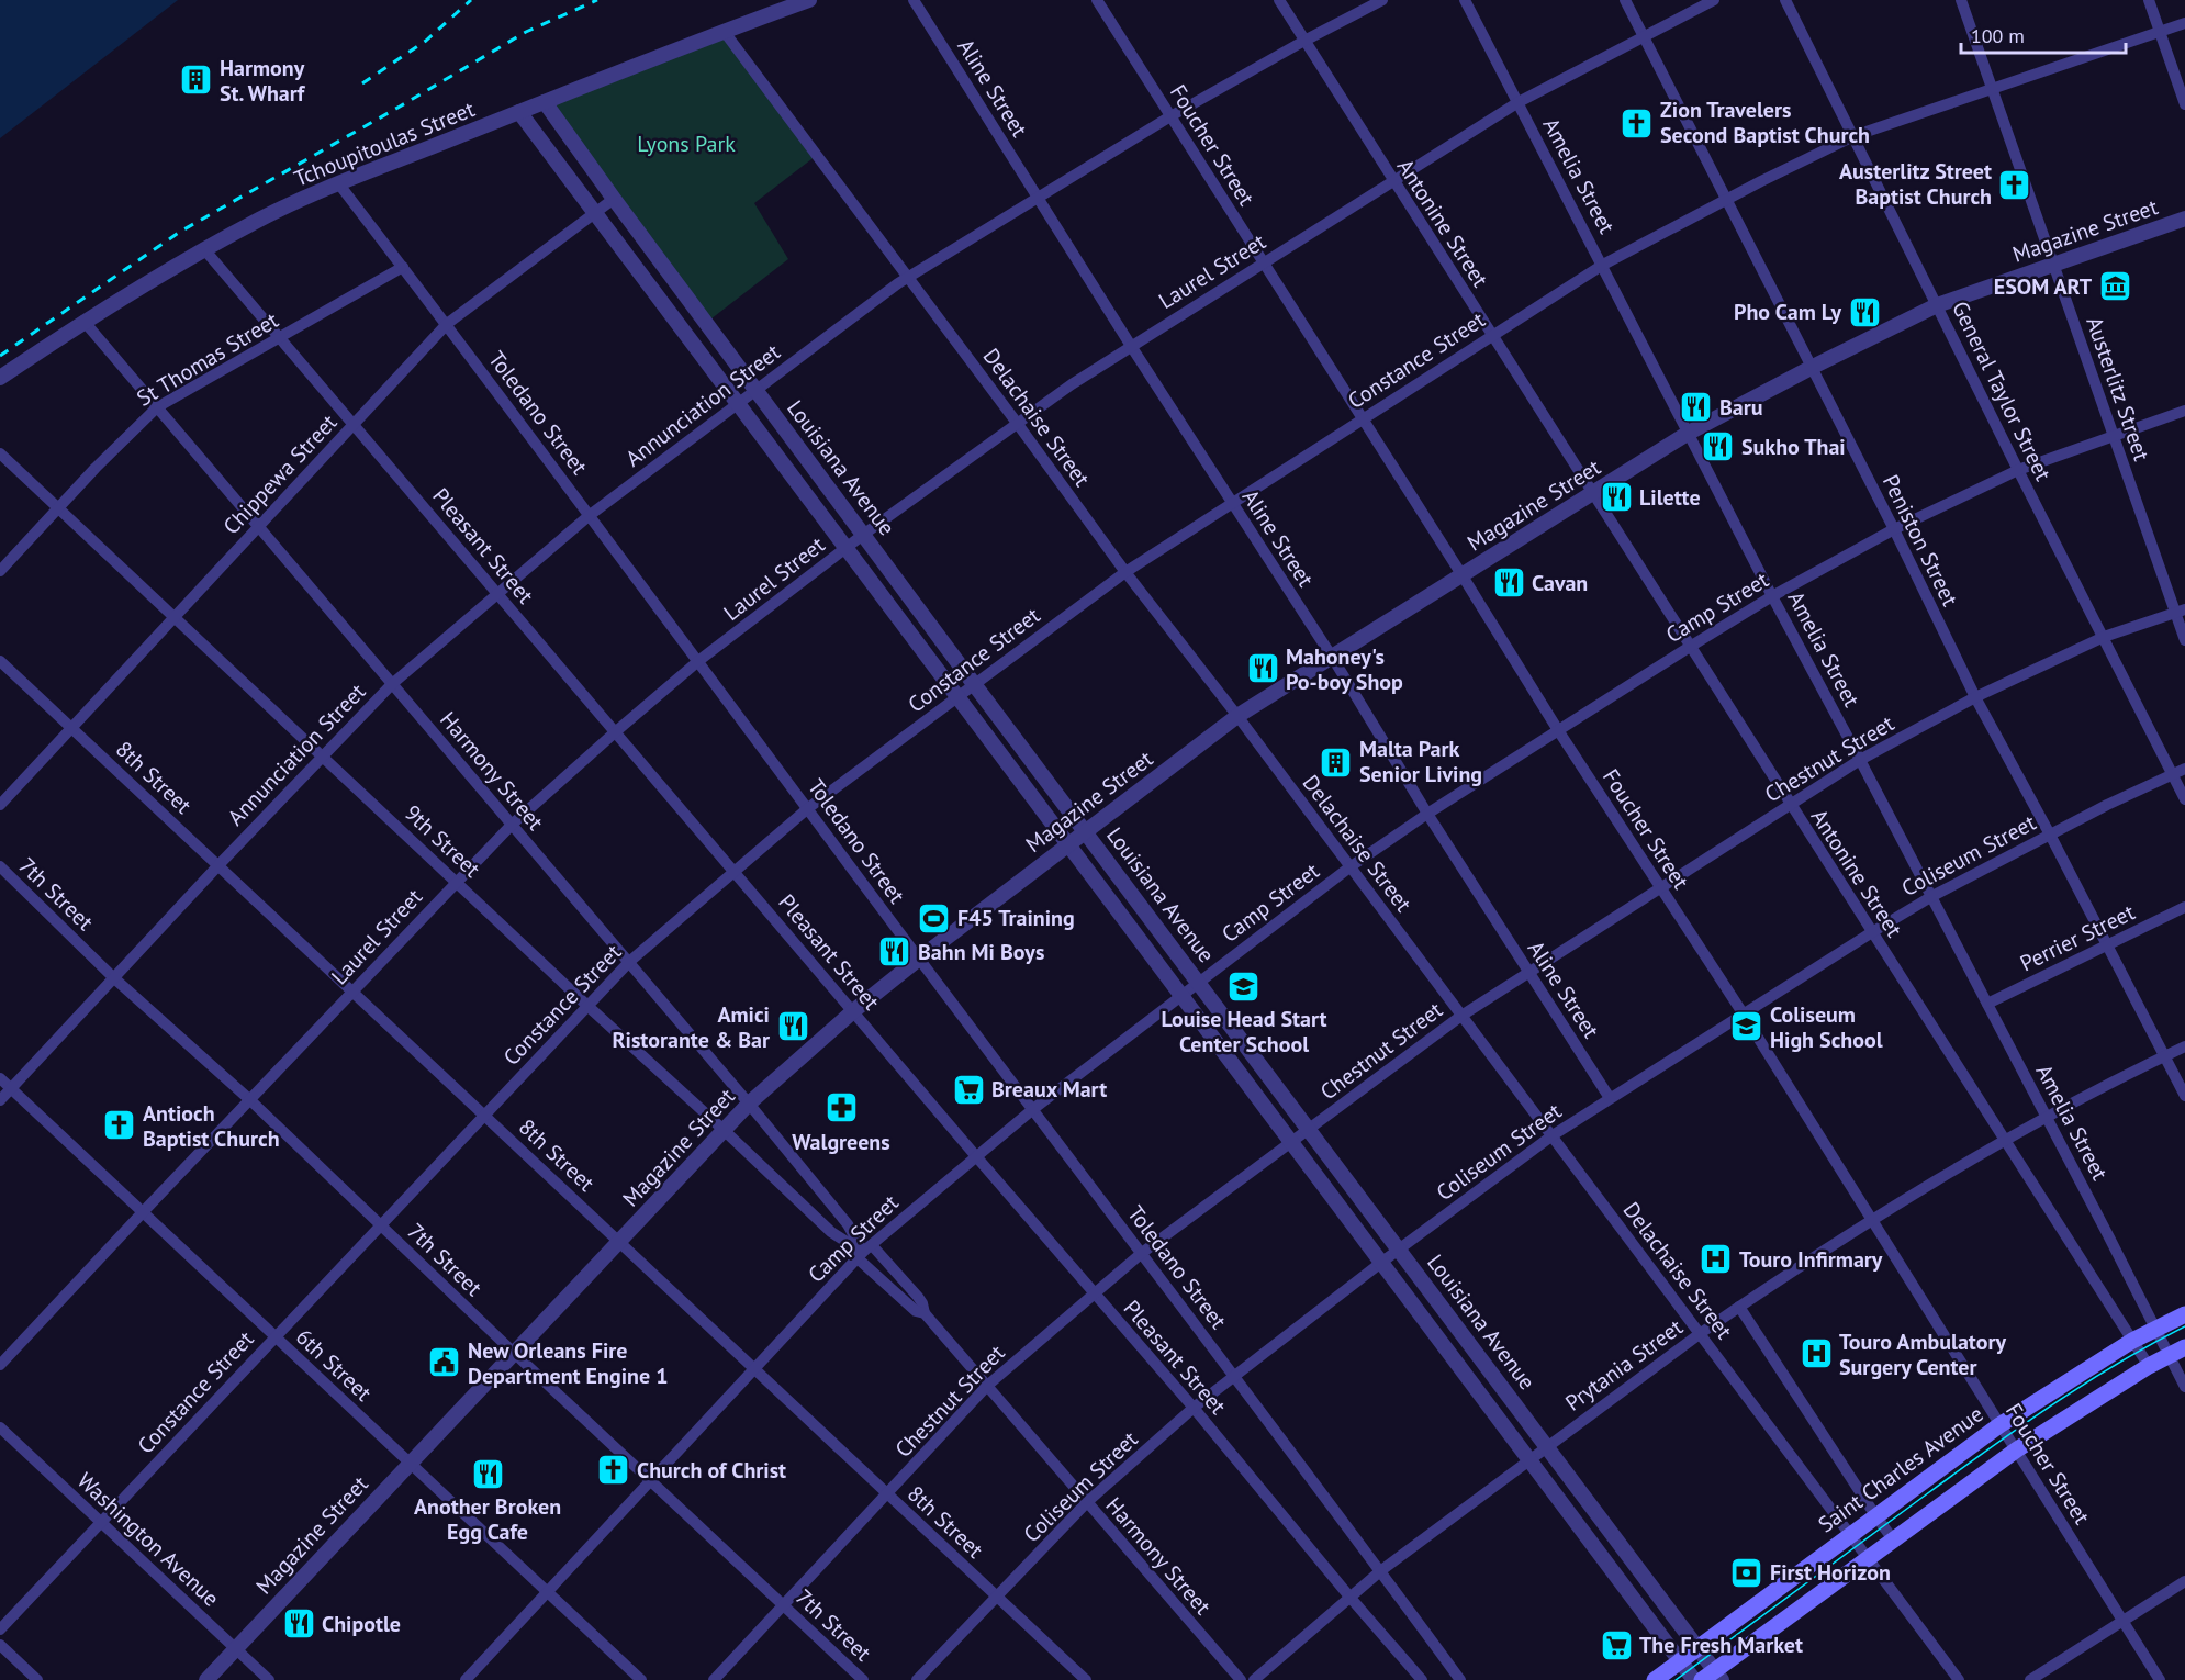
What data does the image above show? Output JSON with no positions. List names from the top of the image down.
{
  "streets": {
    "main road": ["Saint Charles Avenue"],
    "street": [
      "Aline Street",
      "Tchoupitoulas Street",
      "Foucher Street",
      "Amelia Street",
      "Antonine Street",
      "Magazine Street",
      "Laurel Street",
      "St Thomas Street",
      "Constance Street",
      "Austerlitz Street",
      "General Taylor Street",
      "Annunciation Street",
      "Toledano Street",
      "Delachaise Street",
      "Louisiana Avenue",
      "Chippewa Street",
      "Peniston Street",
      "Pleasant Street",
      "Camp Street",
      "Chestnut Street",
      "Harmony Street",
      "8th Street",
      "9th Street",
      "Coliseum Street",
      "7th Street",
      "Perrier Street",
      "6th Street",
      "Prytania Street",
      "Washington Avenue"
    ]
  },
  "crossings": [
    ["Aline Street", "Magazine Street"],
    ["Aline Street", "Laurel Street"],
    ["Aline Street", "Constance Street"],
    ["Aline Street", "Annunciation Street"],
    ["Aline Street", "Camp Street"],
    ["Aline Street", "Chestnut Street"],
    ["Aline Street", "Coliseum Street"],
    ["Tchoupitoulas Street", "Toledano Street"],
    ["Tchoupitoulas Street", "Delachaise Street"],
    ["Tchoupitoulas Street", "Louisiana Avenue"],
    ["Tchoupitoulas Street", "Pleasant Street"],
    ["Tchoupitoulas Street", "Harmony Street"],
    ["Foucher Street", "Magazine Street"],
    ["Foucher Street", "Laurel Street"],
    ["Foucher Street", "Constance Street"],
    ["Foucher Street", "Annunciation Street"],
    ["Foucher Street", "Camp Street"],
    ["Foucher Street", "Chestnut Street"],
    ["Foucher Street", "Coliseum Street"],
    ["Foucher Street", "Prytania Street"],
    ["Foucher Street", "Saint Charles Avenue"],
    ["Amelia Street", "Magazine Street"],
    ["Amelia Street", "Laurel Street"],
    ["Amelia Street", "Constance Street"],
    ["Amelia Street", "Camp Street"],
    ["Amelia Street", "Chestnut Street"],
    ["Amelia Street", "Coliseum Street"],
    ["Amelia Street", "Perrier Street"],
    ["Amelia Street", "Prytania Street"],
    ["Amelia Street", "Saint Charles Avenue"],
    ["Antonine Street", "Magazine Street"],
    ["Antonine Street", "Laurel Street"],
    ["Antonine Street", "Constance Street"],
    ["Antonine Street", "Annunciation Street"],
    ["Antonine Street", "Camp Street"],
    ["Antonine Street", "Chestnut Street"],
    ["Antonine Street", "Coliseum Street"],
    ["Antonine Street", "Prytania Street"],
    ["Antonine Street", "Saint Charles Avenue"],
    ["Magazine Street", "Austerlitz Street"],
    ["Magazine Street", "General Taylor Street"],
    ["Magazine Street", "Toledano Street"],
    ["Magazine Street", "Delachaise Street"],
    ["Magazine Street", "Louisiana Avenue"],
    ["Magazine Street", "Peniston Street"],
    ["Magazine Street", "Pleasant Street"],
    ["Magazine Street", "Harmony Street"],
    ["Magazine Street", "8th Street"],
    ["Magazine Street", "9th Street"],
    ["Magazine Street", "7th Street"],
    ["Magazine Street", "6th Street"],
    ["Magazine Street", "Washington Avenue"],
    ["Laurel Street", "Toledano Street"],
    ["Laurel Street", "Delachaise Street"],
    ["Laurel Street", "Louisiana Avenue"],
    ["Laurel Street", "Peniston Street"],
    ["Laurel Street", "Pleasant Street"],
    ["Laurel Street", "Harmony Street"],
    ["Laurel Street", "8th Street"],
    ["Laurel Street", "9th Street"],
    ["Laurel Street", "7th Street"],
    ["Laurel Street", "6th Street"],
    ["St Thomas Street", "Toledano Street"],
    ["St Thomas Street", "Pleasant Street"],
    ["St Thomas Street", "Harmony Street"],
    ["St Thomas Street", "9th Street"],
    ["Constance Street", "Austerlitz Street"],
    ["Constance Street", "General Taylor Street"],
    ["Constance Street", "Toledano Street"],
    ["Constance Street", "Delachaise Street"],
    ["Constance Street", "Louisiana Avenue"],
    ["Constance Street", "Peniston Street"],
    ["Constance Street", "Pleasant Street"],
    ["Constance Street", "Harmony Street"],
    ["Constance Street", "8th Street"],
    ["Constance Street", "9th Street"],
    ["Constance Street", "7th Street"],
    ["Constance Street", "6th Street"],
    ["Constance Street", "Washington Avenue"],
    ["Austerlitz Street", "Camp Street"],
    ["Austerlitz Street", "Chestnut Street"],
    ["General Taylor Street", "Camp Street"],
    ["General Taylor Street", "Chestnut Street"],
    ["General Taylor Street", "Coliseum Street"],
    ["Annunciation Street", "Toledano Street"],
    ["Annunciation Street", "Delachaise Street"],
    ["Annunciation Street", "Louisiana Avenue"],
    ["Annunciation Street", "Pleasant Street"],
    ["Annunciation Street", "Harmony Street"],
    ["Annunciation Street", "8th Street"],
    ["Annunciation Street", "9th Street"],
    ["Annunciation Street", "7th Street"],
    ["Annunciation Street", "6th Street"],
    ["Toledano Street", "Chippewa Street"],
    ["Toledano Street", "Camp Street"],
    ["Toledano Street", "Chestnut Street"],
    ["Toledano Street", "Coliseum Street"],
    ["Toledano Street", "Prytania Street"],
    ["Delachaise Street", "Camp Street"],
    ["Delachaise Street", "Chestnut Street"],
    ["Delachaise Street", "Coliseum Street"],
    ["Delachaise Street", "Prytania Street"],
    ["Delachaise Street", "Saint Charles Avenue"],
    ["Louisiana Avenue", "Chippewa Street"],
    ["Louisiana Avenue", "Camp Street"],
    ["Louisiana Avenue", "Chestnut Street"],
    ["Louisiana Avenue", "Coliseum Street"],
    ["Louisiana Avenue", "Prytania Street"],
    ["Louisiana Avenue", "Saint Charles Avenue"],
    ["Chippewa Street", "Pleasant Street"],
    ["Chippewa Street", "Harmony Street"],
    ["Chippewa Street", "8th Street"],
    ["Chippewa Street", "9th Street"],
    ["Peniston Street", "Camp Street"],
    ["Peniston Street", "Chestnut Street"],
    ["Peniston Street", "Coliseum Street"],
    ["Peniston Street", "Perrier Street"],
    ["Peniston Street", "Prytania Street"],
    ["Pleasant Street", "Camp Street"],
    ["Pleasant Street", "Chestnut Street"],
    ["Pleasant Street", "Coliseum Street"],
    ["Pleasant Street", "Prytania Street"],
    ["Camp Street", "Harmony Street"],
    ["Camp Street", "8th Street"],
    ["Camp Street", "9th Street"],
    ["Camp Street", "7th Street"],
    ["Camp Street", "6th Street"],
    ["Chestnut Street", "Harmony Street"],
    ["Chestnut Street", "8th Street"],
    ["Chestnut Street", "7th Street"],
    ["Harmony Street", "9th Street"],
    ["Harmony Street", "Coliseum Street"],
    ["8th Street", "Coliseum Street"]
  ],
  "parks": ["Lyons Park"],
  "places": {
    "building": ["Harmony St. Wharf", "Malta Park Senior Living"],
    "church": [
      "Zion Travelers Second Baptist Church",
      "Austerlitz Street Baptist Church",
      "Antioch Baptist Church",
      "Church of Christ"
    ],
    "museum": ["ESOM ART"],
    "restaurant": [
      "Pho Cam Ly",
      "Baru",
      "Sukho Thai",
      "Lilette",
      "Cavan",
      "Mahoney's Po-boy Shop",
      "Bahn Mi Boys",
      "Amici Ristorante & Bar",
      "Another Broken Egg Cafe",
      "Chipotle"
    ],
    "sports": ["F45 Training"],
    "school or university": ["Louise Head Start Center School", "Coliseum High School"],
    "supermarket": ["Breaux Mart", "The Fresh Market"],
    "pharmacy": ["Walgreens"],
    "hospital": ["Touro Infirmary", "Touro Ambulatory Surgery Center"],
    "public building": ["New Orleans Fire Department Engine 1"],
    "bank": ["First Horizon"]
  },
  "scale_bar": "100 m"
}
